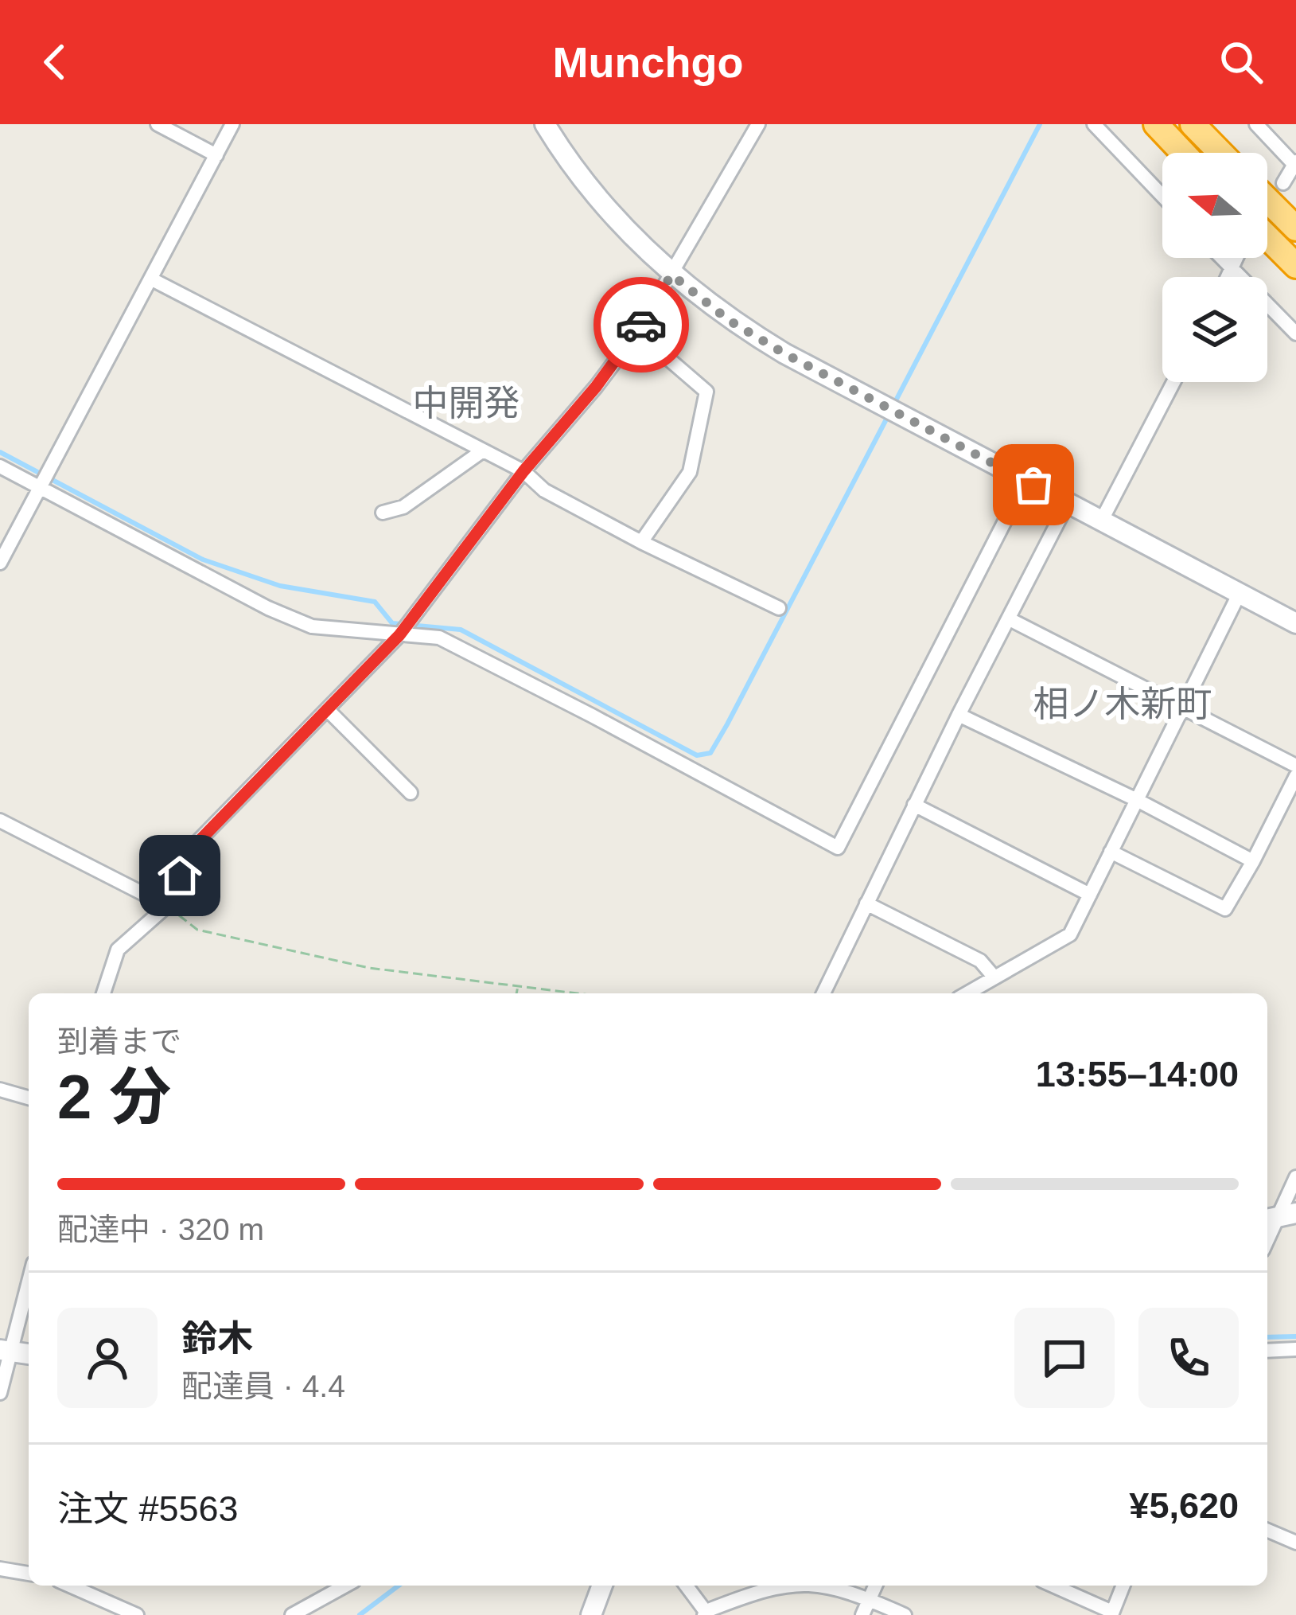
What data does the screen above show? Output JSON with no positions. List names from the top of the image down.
{
  "districts": ["中開発", "相ノ木新町"],
  "north": "left",
  "page": {
    "header": "Munchgo",
    "heading": ["2 分", "到着まで", "13:55–14:00"],
    "panel": [
      "鈴木",
      "配達員 · 4.4",
      "注文 #5563",
      "¥5,620"
    ],
    "bar": "配達中 · 320 m"
  }
}
